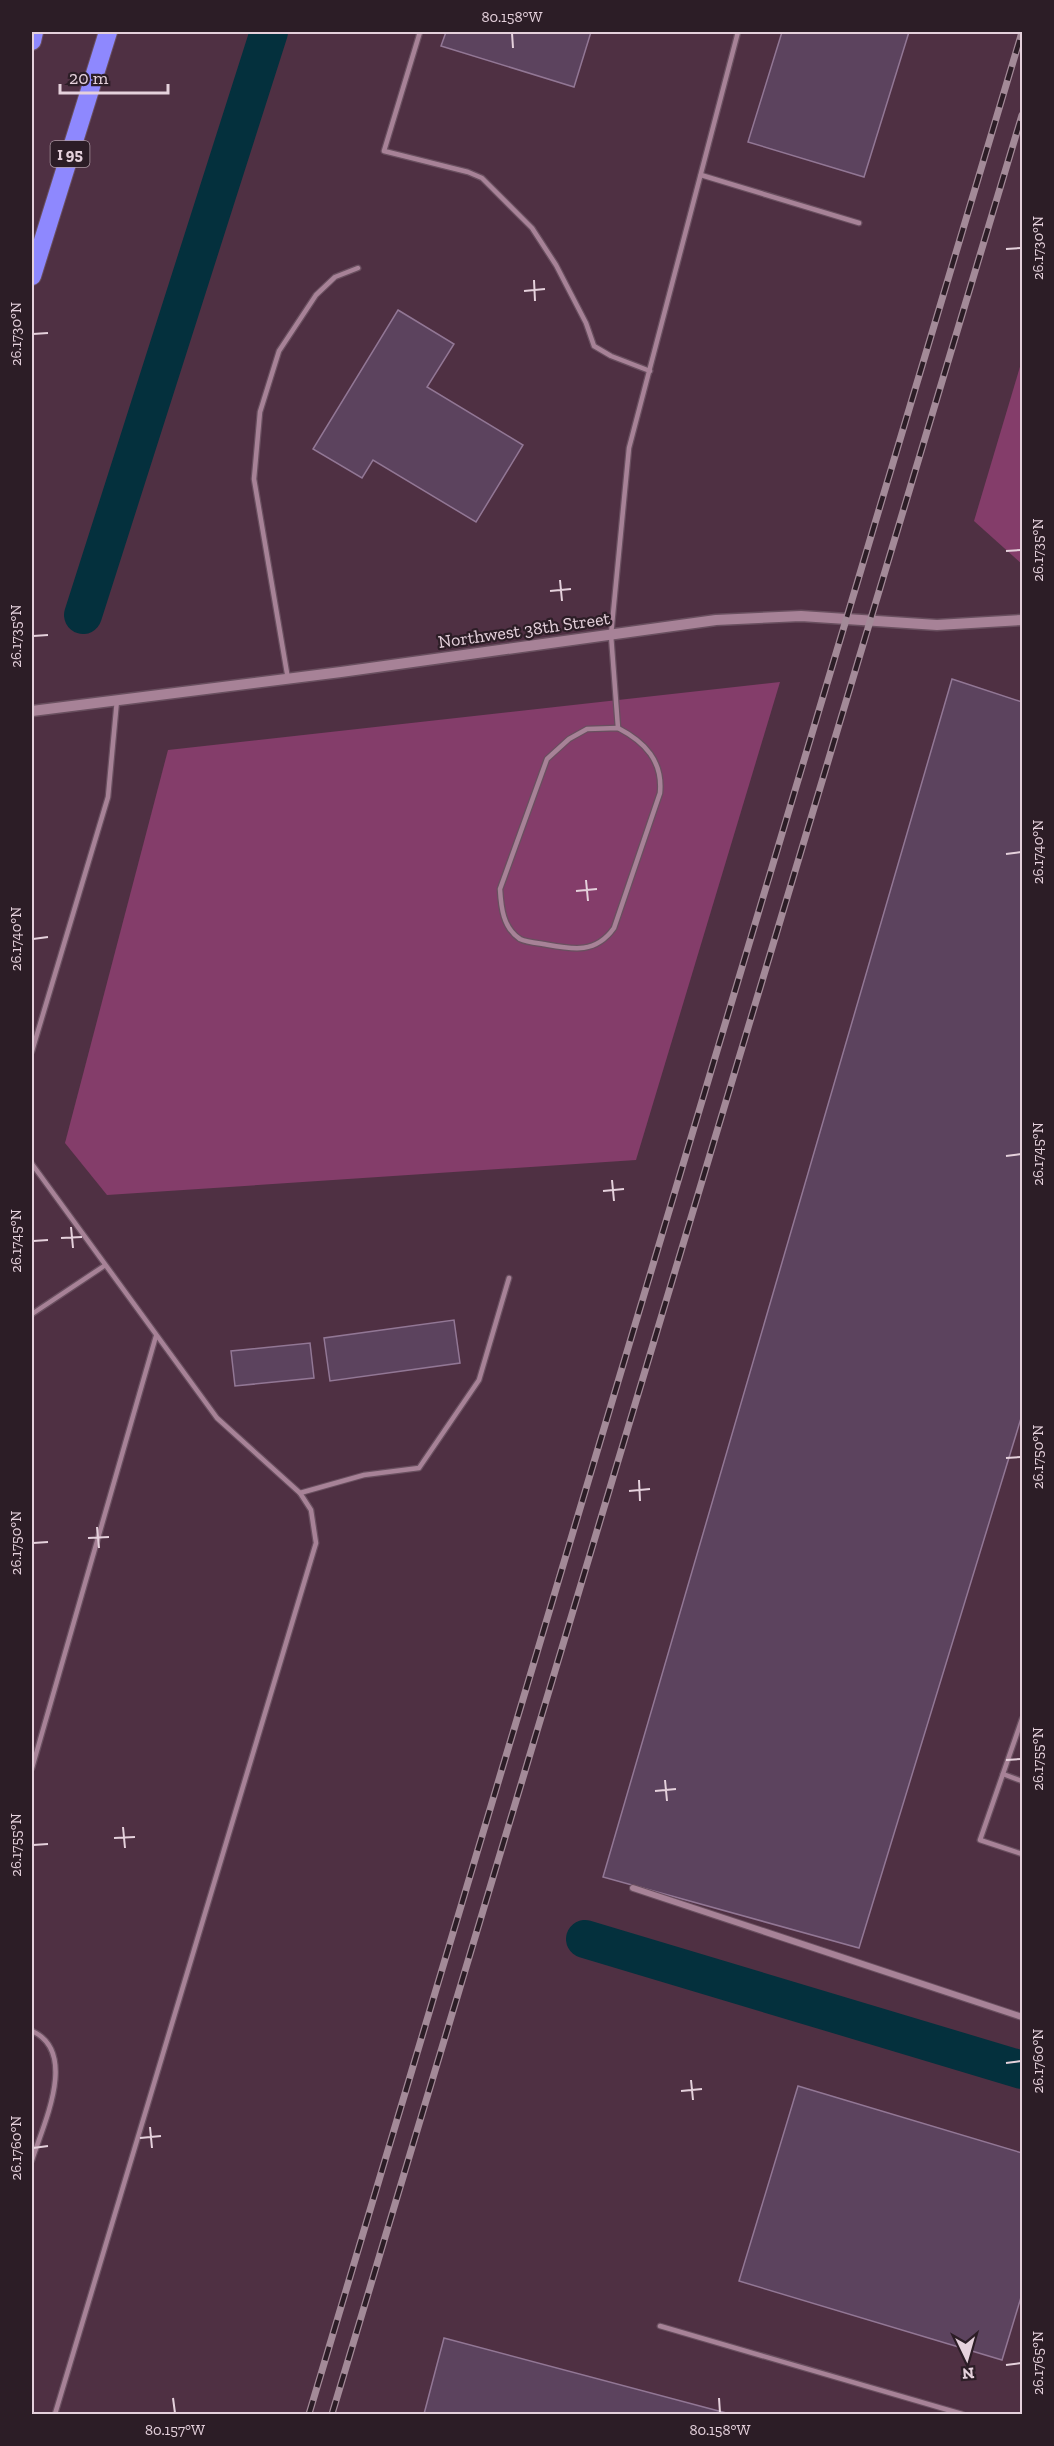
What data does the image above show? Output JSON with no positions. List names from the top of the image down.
{
  "streets": {
    "highway": ["I 95"],
    "street": ["Northwest 38th Street"]
  },
  "scale_bar": "20 m",
  "north": "bottom",
  "coordinates": [
    "80.158°W",
    "26.1730°N",
    "26.1735°N",
    "26.1740°N",
    "26.1745°N",
    "26.1750°N",
    "26.1755°N",
    "26.1760°N",
    "26.1765°N",
    "80.157°W"
  ]
}
